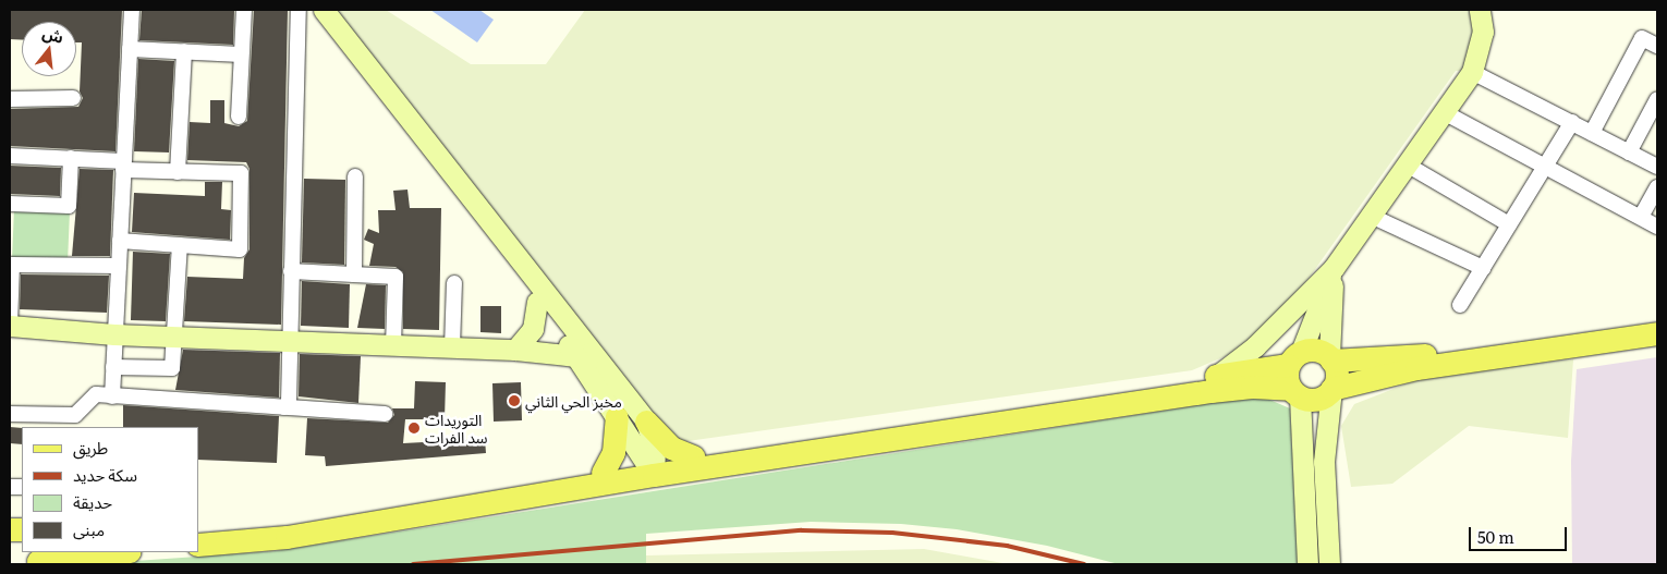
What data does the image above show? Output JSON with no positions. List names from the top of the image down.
{
  "places": ["مخبز الحي الثاني", "التوريدات سد الفرات"],
  "legend": [
    "طريق",
    "سكة حديد",
    "حديقة",
    "مبنى"
  ],
  "scale_bar": "50 m",
  "north": "top"
}
